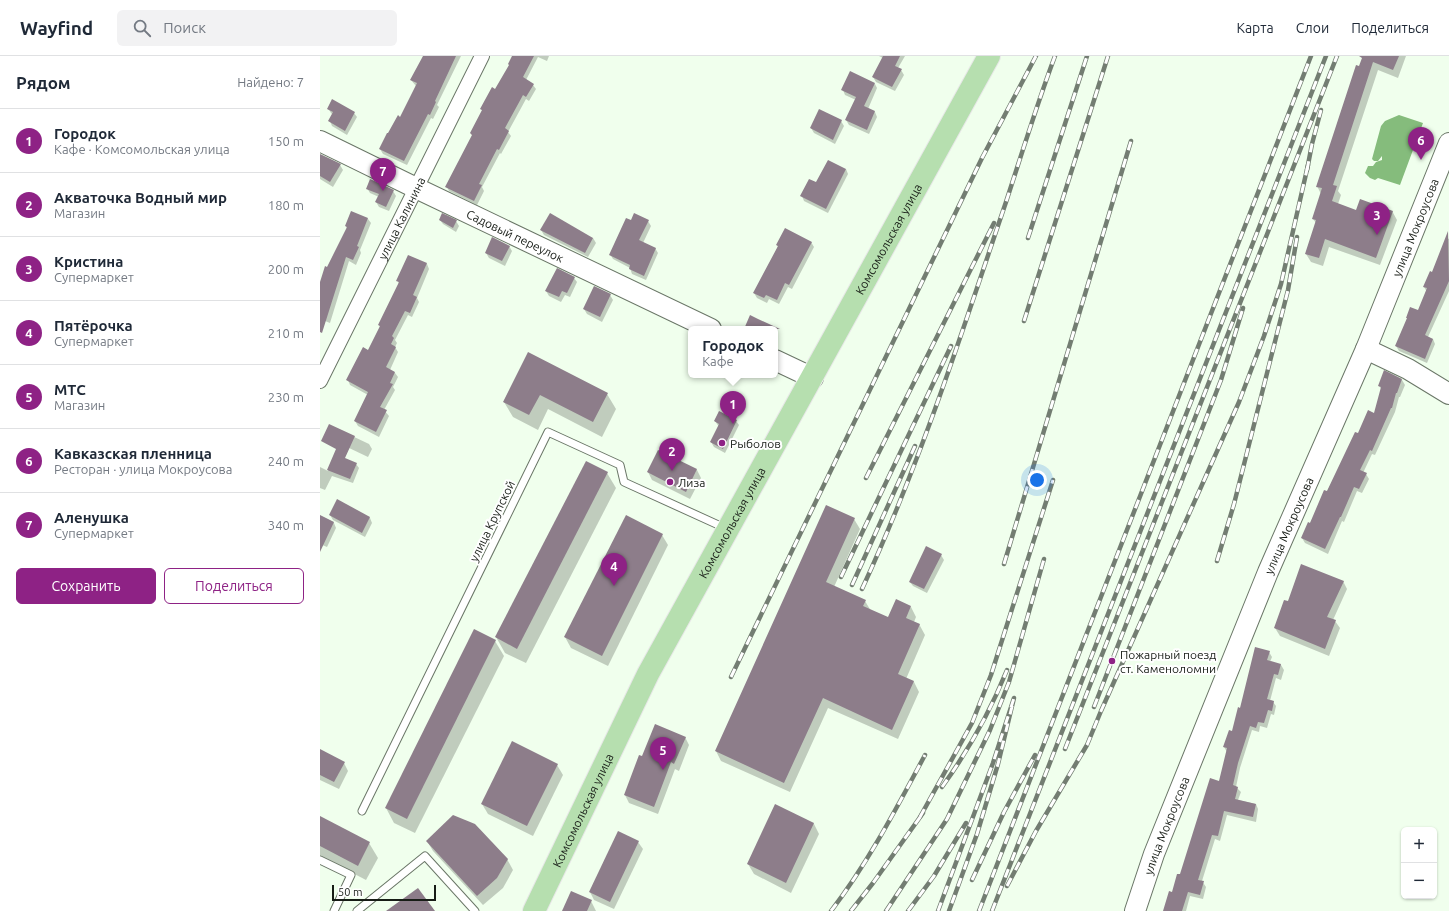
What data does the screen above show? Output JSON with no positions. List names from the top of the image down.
{
  "streets": {
    "main road": ["Комсомольская улица"],
    "street": ["улица Калинина", "улица Мокроусова", "Садовый переулок"],
    "lane": ["улица Крупской"]
  },
  "crossings": [
    ["улица Калинина", "Садовый переулок"],
    ["Комсомольская улица", "улица Крупской"]
  ],
  "places": ["Рыболов", "Лиза", "Пожарный поезд ст. Каменоломни"],
  "scale_bar": "50 m",
  "page": {
    "header": "Wayfind",
    "search": "Поиск",
    "nav": ["Карта", "Слои", "Поделиться"],
    "heading": ["Рядом", "Найдено: 7"],
    "list": [
      {
        "mark": "1",
        "name": "Городок",
        "note": "Кафе · Комсомольская улица",
        "value": "150 m"
      },
      {
        "mark": "2",
        "name": "Акваточка Водный мир",
        "note": "Магазин",
        "value": "180 m"
      },
      {
        "mark": "3",
        "name": "Кристина",
        "note": "Супермаркет",
        "value": "200 m"
      },
      {
        "mark": "4",
        "name": "Пятёрочка",
        "note": "Супермаркет",
        "value": "210 m"
      },
      {
        "mark": "5",
        "name": "МТС",
        "note": "Магазин",
        "value": "230 m"
      },
      {
        "mark": "6",
        "name": "Кавказская пленница",
        "note": "Ресторан · улица Мокроусова",
        "value": "240 m"
      },
      {
        "mark": "7",
        "name": "Аленушка",
        "note": "Супермаркет",
        "value": "340 m"
      }
    ],
    "pins": [
      "6",
      "7",
      "3",
      "1",
      "2",
      "4",
      "5"
    ],
    "popup": ["Городок", "Кафе"],
    "buttons": ["Сохранить", "Поделиться"],
    "map_buttons": ["+", "−"],
    "scale": "50 m"
  }
}
